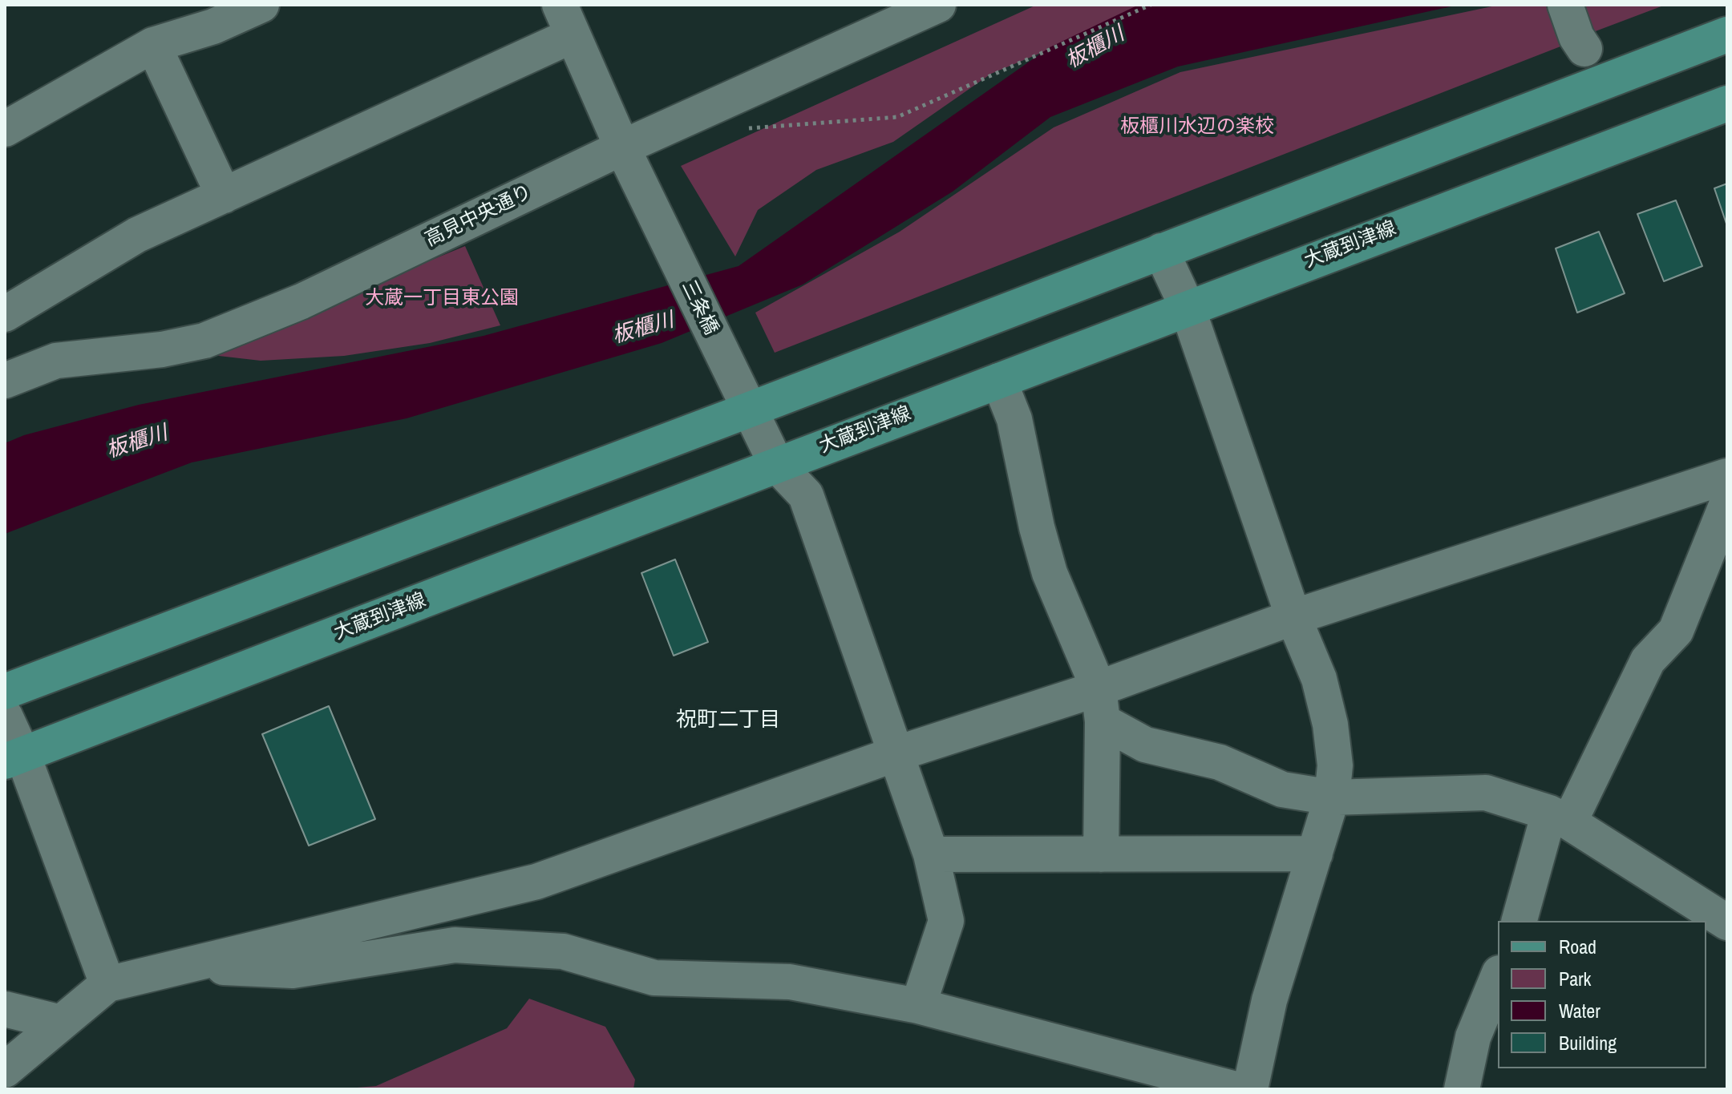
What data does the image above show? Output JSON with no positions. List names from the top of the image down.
{
  "streets": {
    "main road": ["大蔵到津線"],
    "street": ["高見中央通り", "三条橋"]
  },
  "crossings": [
    ["高見中央通り", "三条橋"],
    ["大蔵到津線", "三条橋"]
  ],
  "districts": ["祝町二丁目"],
  "water": ["板櫃川"],
  "parks": ["板櫃川水辺の楽校", "大蔵一丁目東公園"],
  "legend": [
    "Road",
    "Park",
    "Water",
    "Building"
  ]
}
